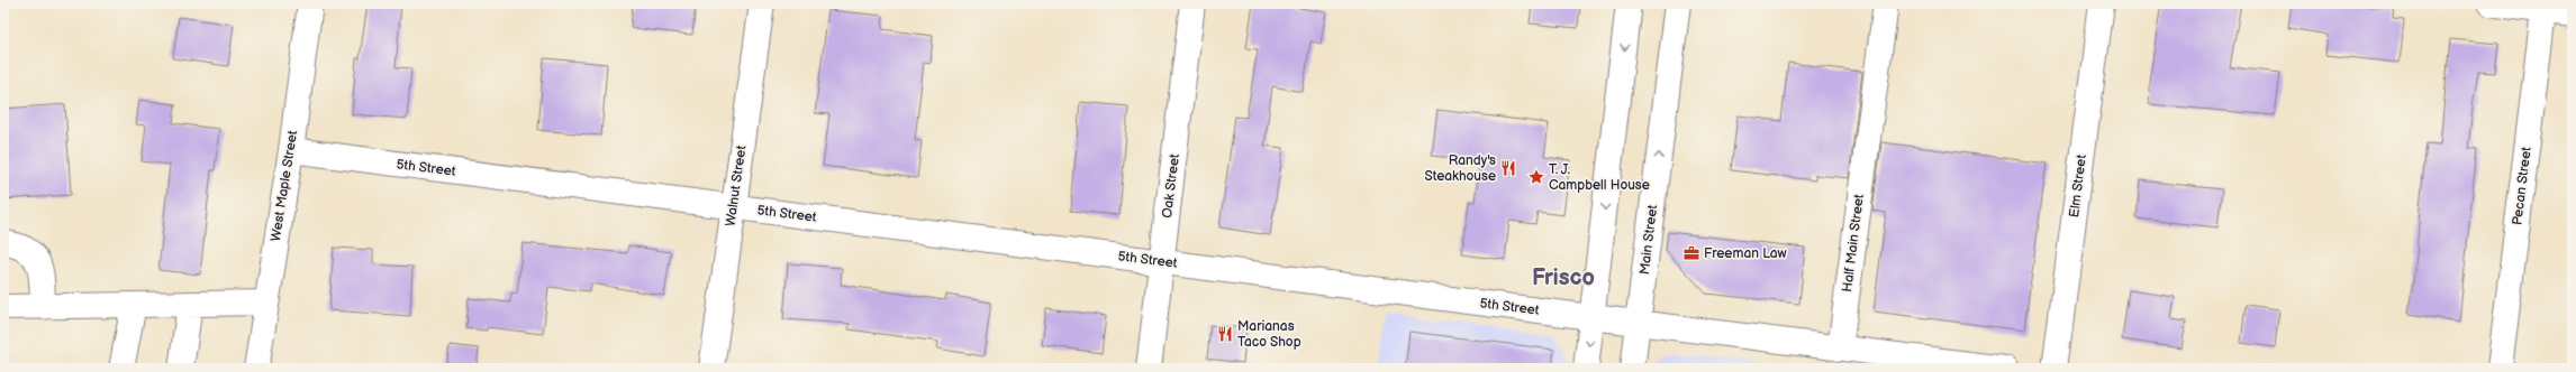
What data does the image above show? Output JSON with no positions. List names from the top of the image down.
{
  "streets": {
    "street": [
      "5th Street",
      "West Maple Street",
      "Walnut Street",
      "Oak Street",
      "Elm Street",
      "Pecan Street",
      "Main Street",
      "Half Main Street"
    ]
  },
  "crossings": [
    ["5th Street", "West Maple Street"],
    ["5th Street", "Walnut Street"],
    ["5th Street", "Oak Street"],
    ["5th Street", "Main Street"],
    ["5th Street", "Half Main Street"]
  ],
  "districts": ["Frisco"],
  "places": {
    "restaurant": ["Randy's Steakhouse", "Marianas Taco Shop"],
    "place": ["T. J. Campbell House"],
    "office": ["Freeman Law"]
  }
}
